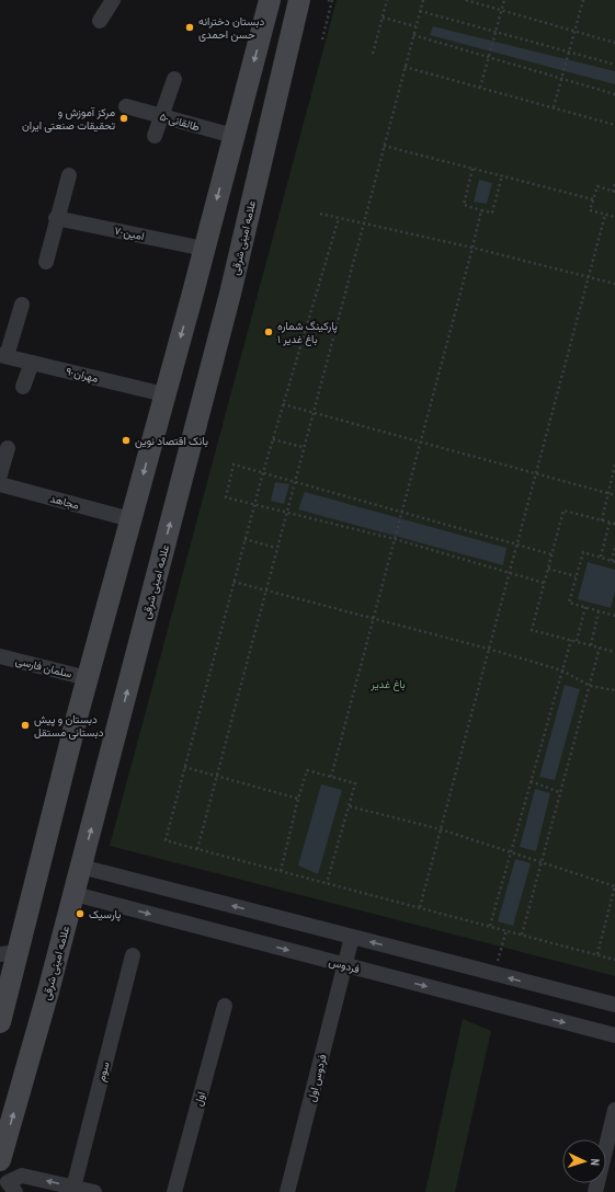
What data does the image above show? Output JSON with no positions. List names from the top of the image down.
{
  "streets": {
    "main road": ["علامه امینی شرقی"],
    "street": [
      "۵-طالقانی",
      "۷-امین",
      "۹-مهران",
      "مجاهد",
      "سلمان فارسی",
      "فردوس",
      "سوم",
      "فردوس اول",
      "اول"
    ]
  },
  "crossings": [
    ["علامه امینی شرقی", "فردوس"],
    ["فردوس", "فردوس اول"]
  ],
  "parks": ["باغ غدیر"],
  "places": [
    "دبستان دخترانه حسن احمدی",
    "مرکز آموزش و تحقیقات صنعتی ایران",
    "پارکینگ شماره ۱ باغ غدیر",
    "بانک اقتصاد نوین",
    "دبستان و پیش دبستانی مستقل",
    "پارسیک"
  ],
  "north": "right"
}
